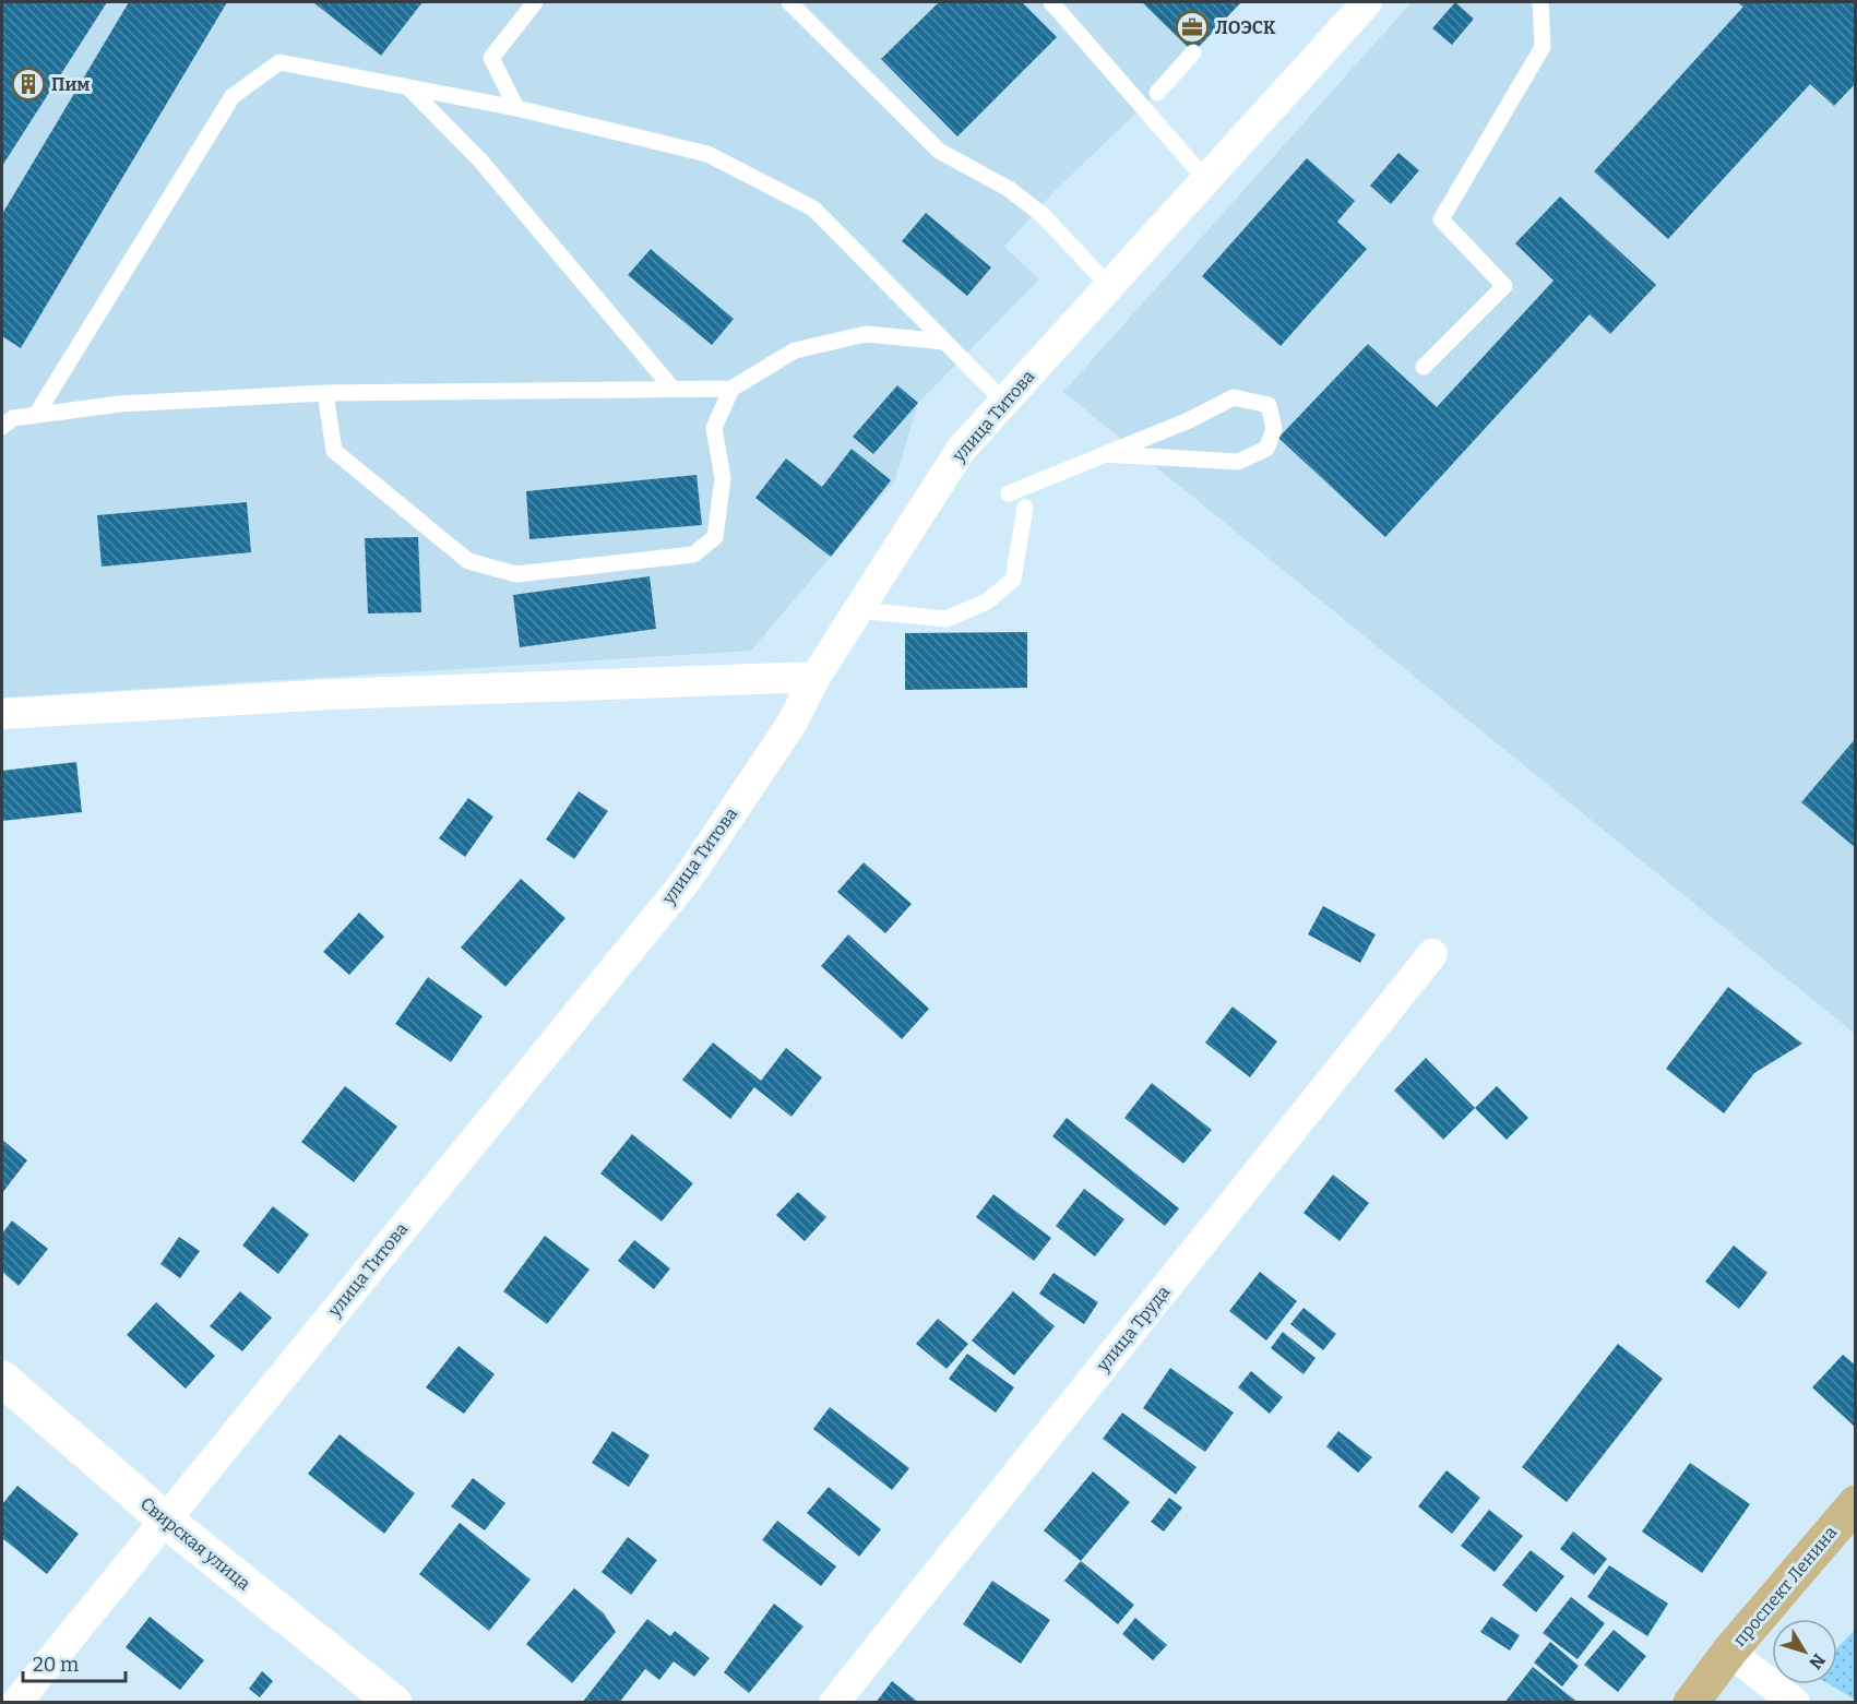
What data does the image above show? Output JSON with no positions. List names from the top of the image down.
{
  "streets": {
    "main road": ["проспект Ленина"],
    "street": ["улица Титова", "улица Труда", "Свирская улица"]
  },
  "crossings": [
    ["улица Титова", "Свирская улица"]
  ],
  "places": {
    "office": ["ЛОЭСК"],
    "building": ["Пим"]
  },
  "scale_bar": "20 m",
  "north": "bottom right"
}
